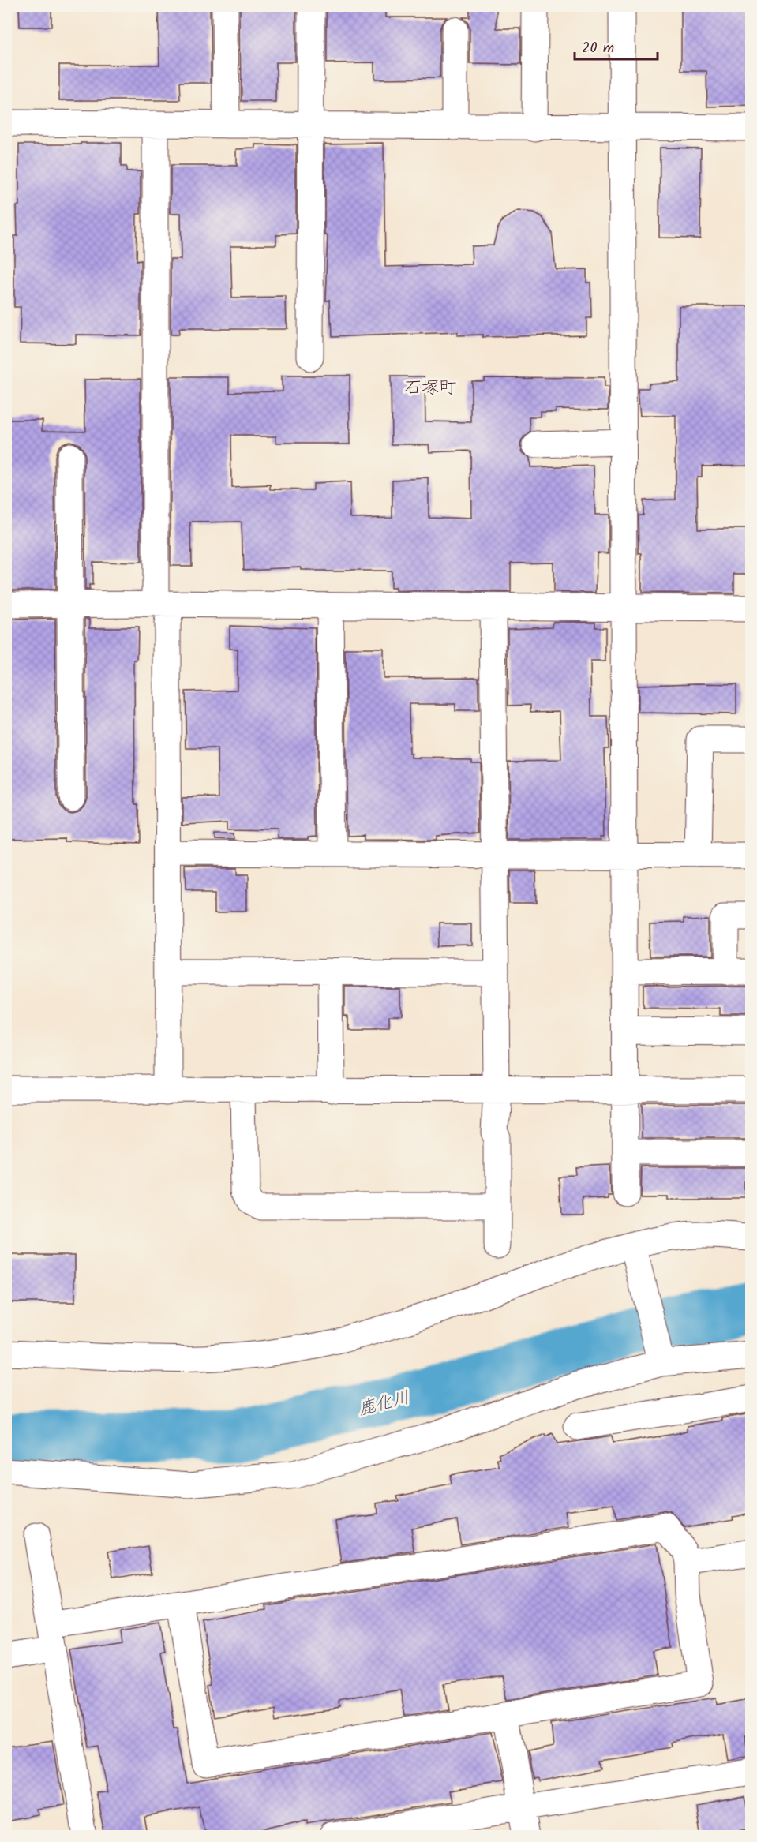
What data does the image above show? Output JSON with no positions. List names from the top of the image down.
{
  "districts": ["石塚町"],
  "water": ["鹿化川"],
  "scale_bar": "20 m"
}
